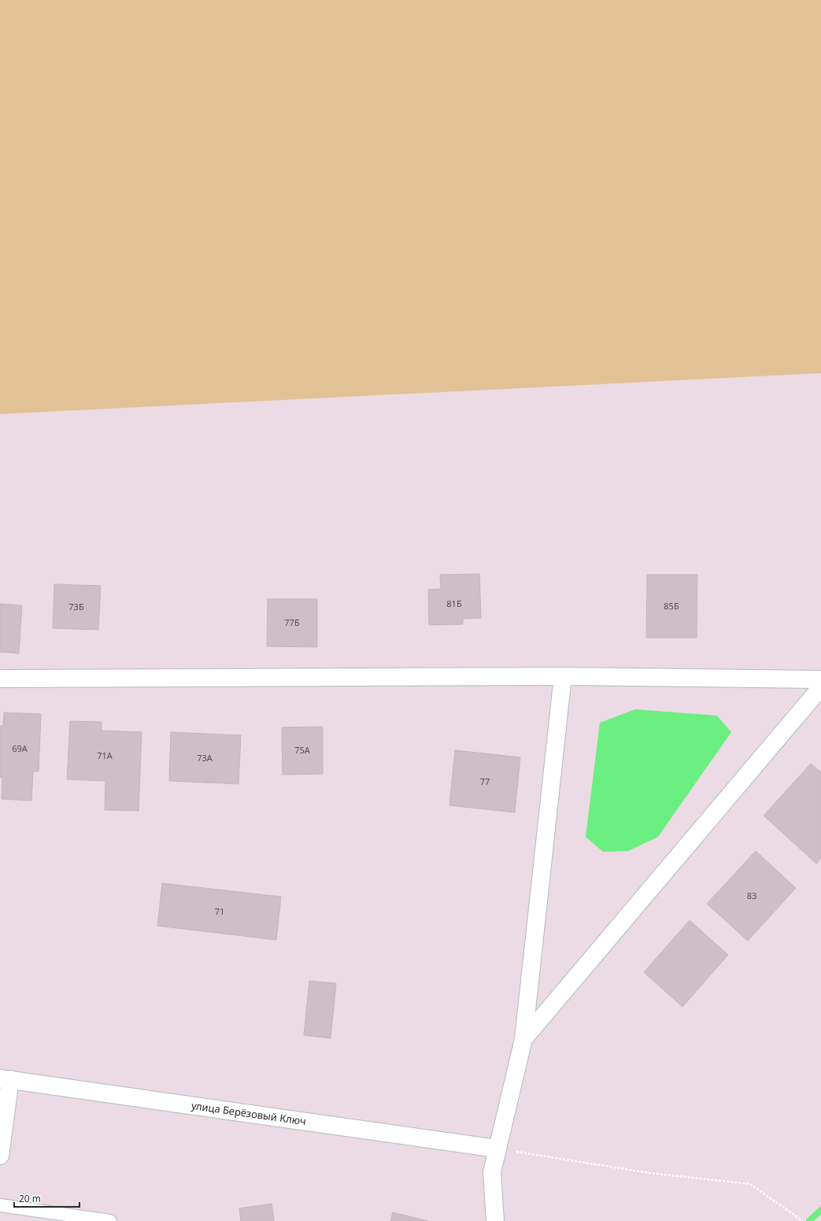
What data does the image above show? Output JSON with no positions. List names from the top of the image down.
{
  "streets": {
    "street": ["улица Берёзовый Ключ"]
  },
  "house_numbers": [
    "81Б",
    "85Б",
    "73Б",
    "77Б",
    "69А",
    "75А",
    "71А",
    "73А",
    "77",
    "83",
    "71"
  ],
  "scale_bar": "20 m"
}
